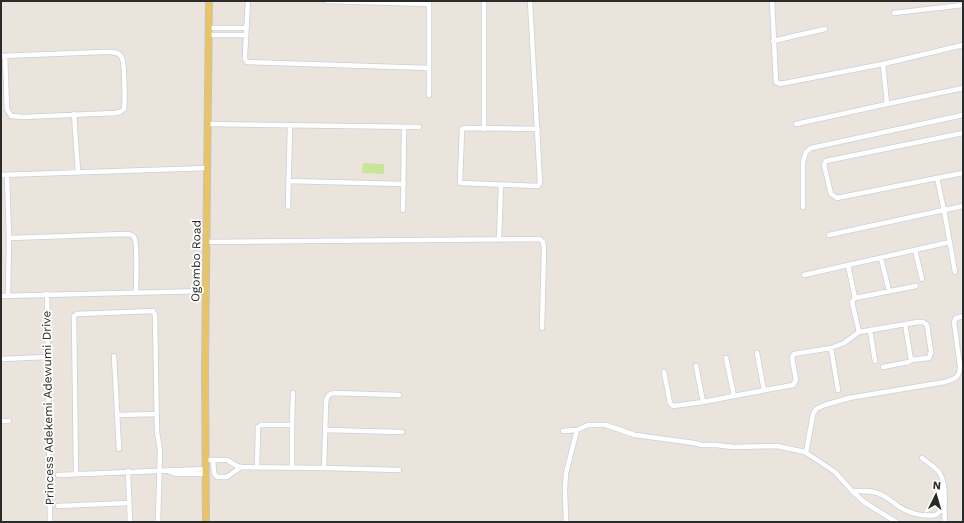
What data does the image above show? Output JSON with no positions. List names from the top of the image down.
{
  "streets": {
    "main road": ["Ogombo Road"],
    "street": ["Princess Adekemi Adewumi Drive"]
  },
  "north": "top"
}
